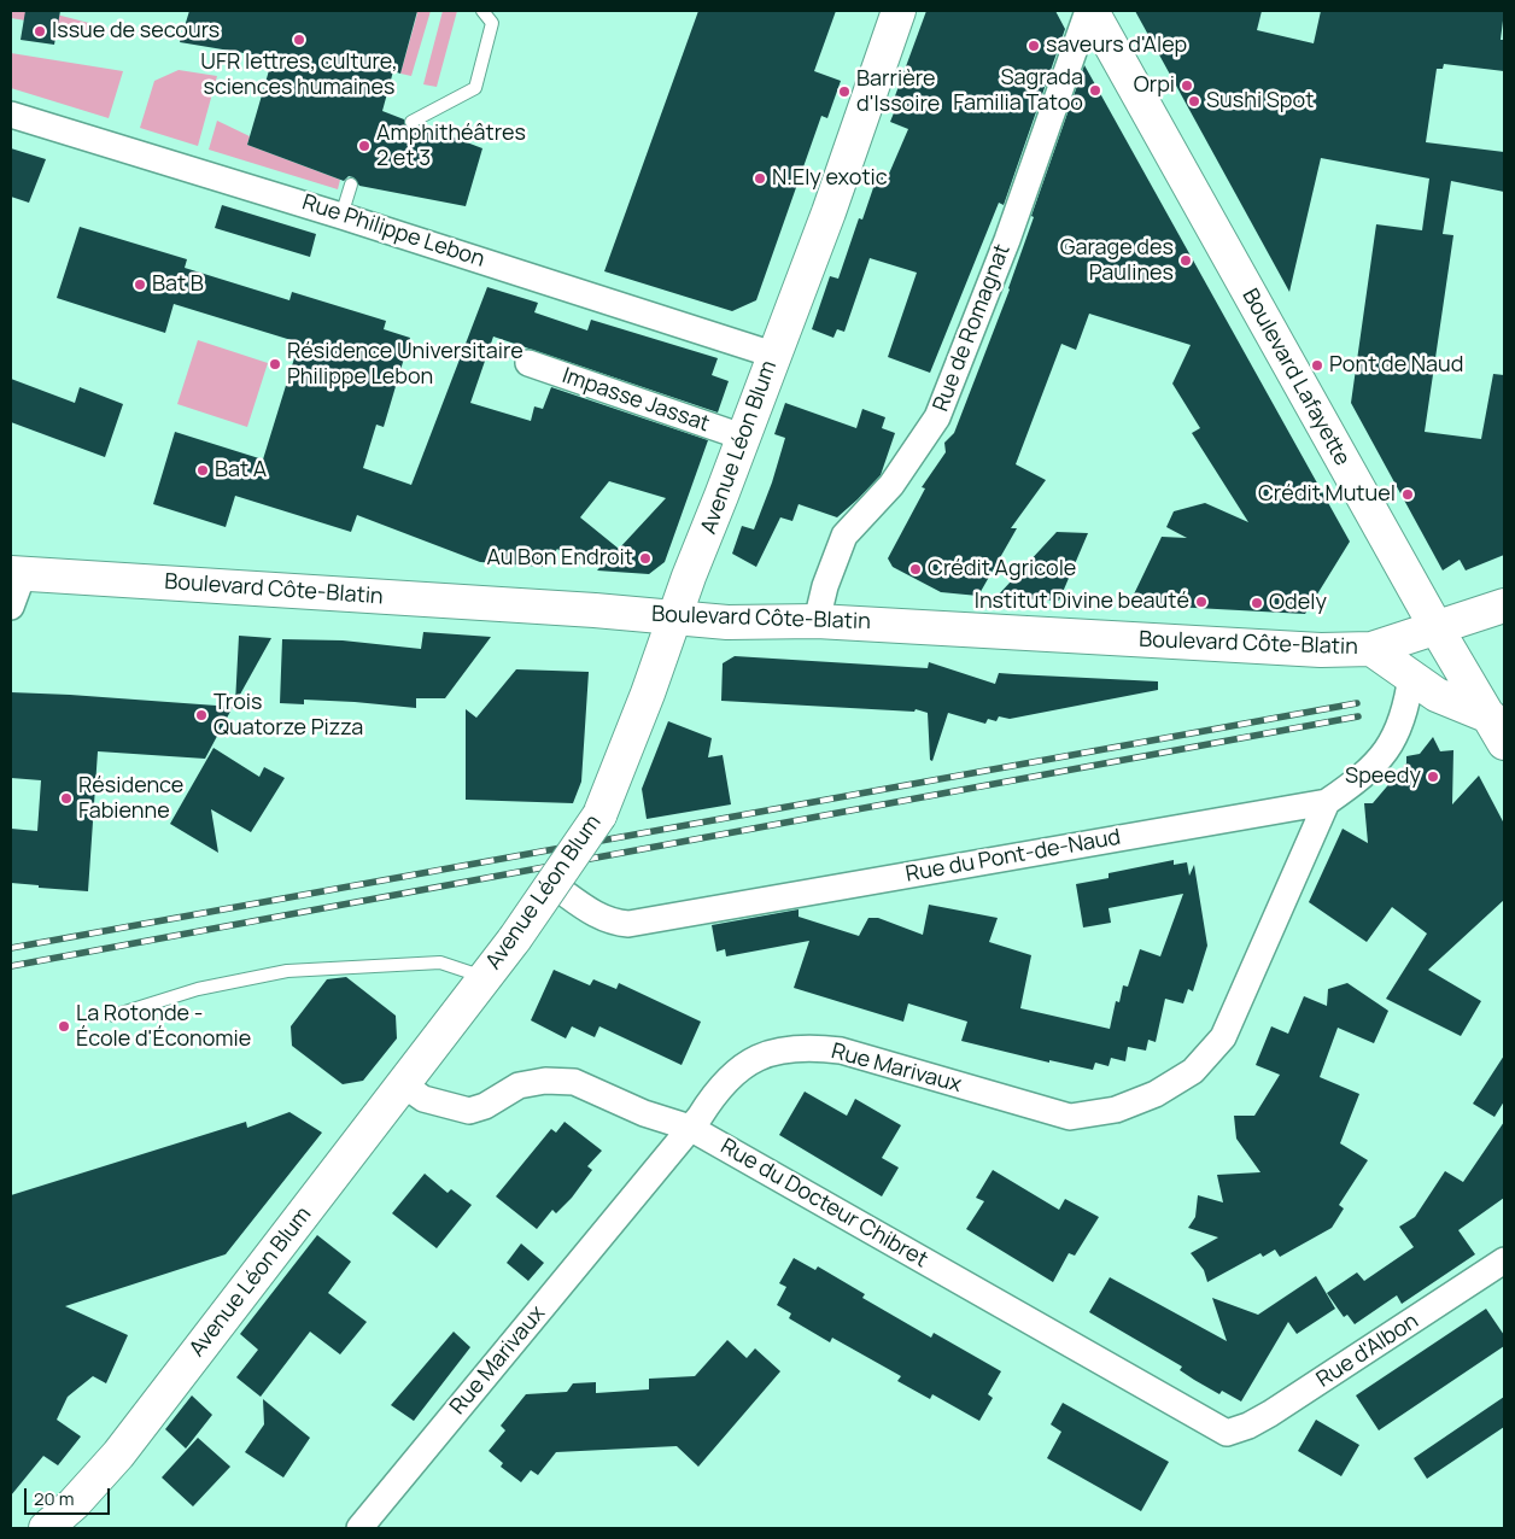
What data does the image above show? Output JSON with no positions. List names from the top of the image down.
{
  "streets": {
    "main road": ["Boulevard Lafayette", "Avenue Léon Blum", "Boulevard Côte-Blatin"],
    "street": [
      "Rue Philippe Lebon",
      "Rue de Romagnat",
      "Impasse Jassat",
      "Rue du Pont-de-Naud",
      "Rue Marivaux",
      "Rue du Docteur Chibret",
      "Rue d'Albon"
    ]
  },
  "crossings": [
    ["Rue Philippe Lebon", "Avenue Léon Blum"],
    ["Rue de Romagnat", "Boulevard Lafayette"],
    ["Rue de Romagnat", "Boulevard Côte-Blatin"],
    ["Boulevard Lafayette", "Boulevard Côte-Blatin"],
    ["Impasse Jassat", "Avenue Léon Blum"],
    ["Avenue Léon Blum", "Boulevard Côte-Blatin"],
    ["Avenue Léon Blum", "Rue du Pont-de-Naud"],
    ["Avenue Léon Blum", "Rue du Docteur Chibret"],
    ["Rue du Pont-de-Naud", "Rue Marivaux"],
    ["Rue Marivaux", "Rue du Docteur Chibret"],
    ["Rue du Docteur Chibret", "Rue d'Albon"]
  ],
  "places": [
    "Issue de secours",
    "UFR lettres, culture, sciences humaines",
    "saveurs d'Alep",
    "Orpi",
    "Sagrada Familia Tatoo",
    "Barrière d'Issoire",
    "Sushi Spot",
    "Amphithéâtres 2 et 3",
    "N.Ely exotic",
    "Garage des Paulines",
    "Bat B",
    "Résidence Universitaire Philippe Lebon",
    "Pont de Naud",
    "Bat A",
    "Crédit Mutuel",
    "Au Bon Endroit",
    "Crédit Agricole",
    "Institut Divine beauté",
    "Odely",
    "Trois Quatorze Pizza",
    "Speedy",
    "Résidence Fabienne",
    "La Rotonde - École d'Économie"
  ],
  "scale_bar": "20 m"
}
